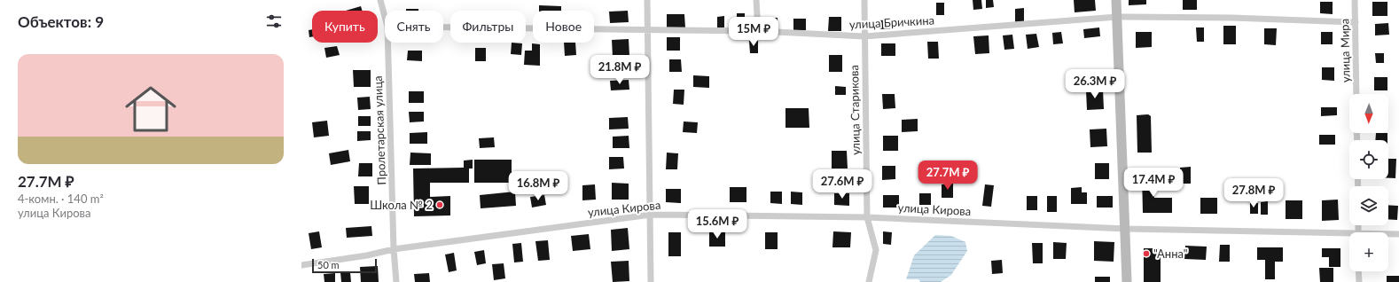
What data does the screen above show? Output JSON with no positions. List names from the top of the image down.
{
  "streets": {
    "street": [
      "улица Бричкина",
      "улица Мира",
      "улица Старикова",
      "Пролетарская улица",
      "улица Кирова"
    ]
  },
  "crossings": [
    ["улица Бричкина", "улица Мира"],
    ["улица Бричкина", "улица Старикова"],
    ["улица Старикова", "улица Кирова"],
    ["Пролетарская улица", "улица Кирова"]
  ],
  "places": ["Школа № 2", "\"Анна\""],
  "scale_bar": "50 m",
  "north": "bottom",
  "page": {
    "heading": "Объектов: 9",
    "chip": [
      "Купить",
      "Снять",
      "Фильтры",
      "Новое"
    ],
    "price": [
      "15M ₽",
      "21.8M ₽",
      "26.3M ₽",
      "27.7M ₽",
      "17.4M ₽",
      "27.6M ₽",
      "16.8M ₽",
      "27.8M ₽",
      "15.6M ₽"
    ],
    "list": [
      {
        "name": "27.7M ₽",
        "note": "4-комн. · 140 m² · улица Кирова"
      }
    ],
    "map_buttons": "+",
    "scale": "50 m"
  }
}
